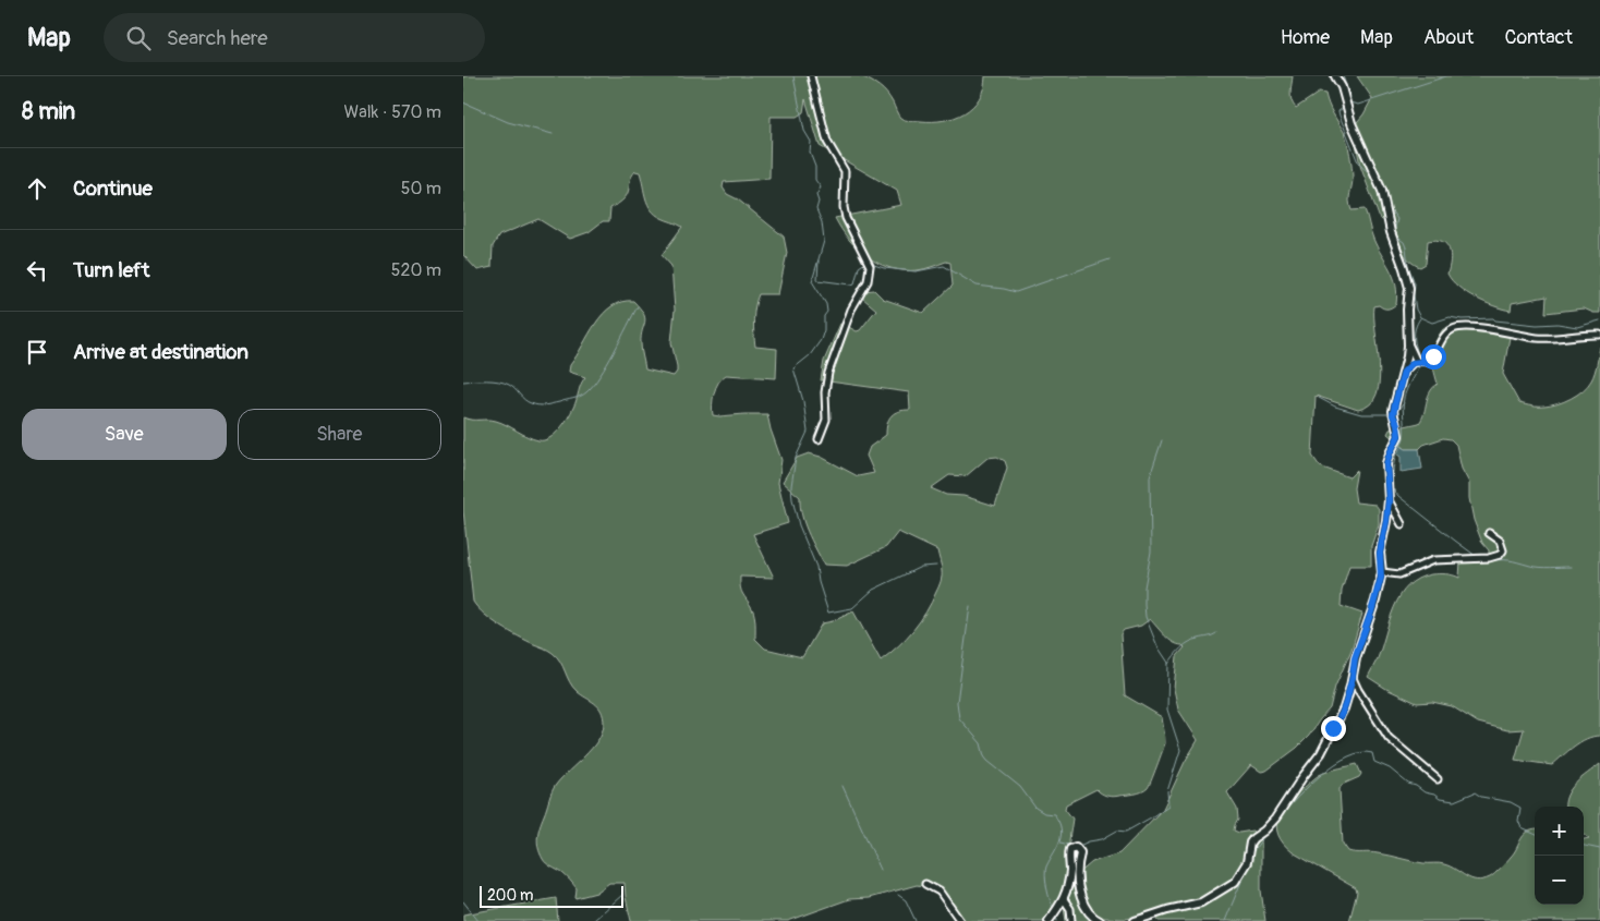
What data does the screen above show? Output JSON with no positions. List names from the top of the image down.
{
  "scale_bar": "200 m",
  "page": {
    "header": "Map",
    "search": "Search here",
    "nav": [
      "Home",
      "Map",
      "About",
      "Contact"
    ],
    "heading": ["8 min", "Walk · 570 m"],
    "list": [
      ["Continue", "50 m"],
      ["Turn left", "520 m"],
      "Arrive at destination"
    ],
    "buttons": ["Save", "Share"],
    "map_buttons": ["+", "−"],
    "scale": "200 m"
  }
}
